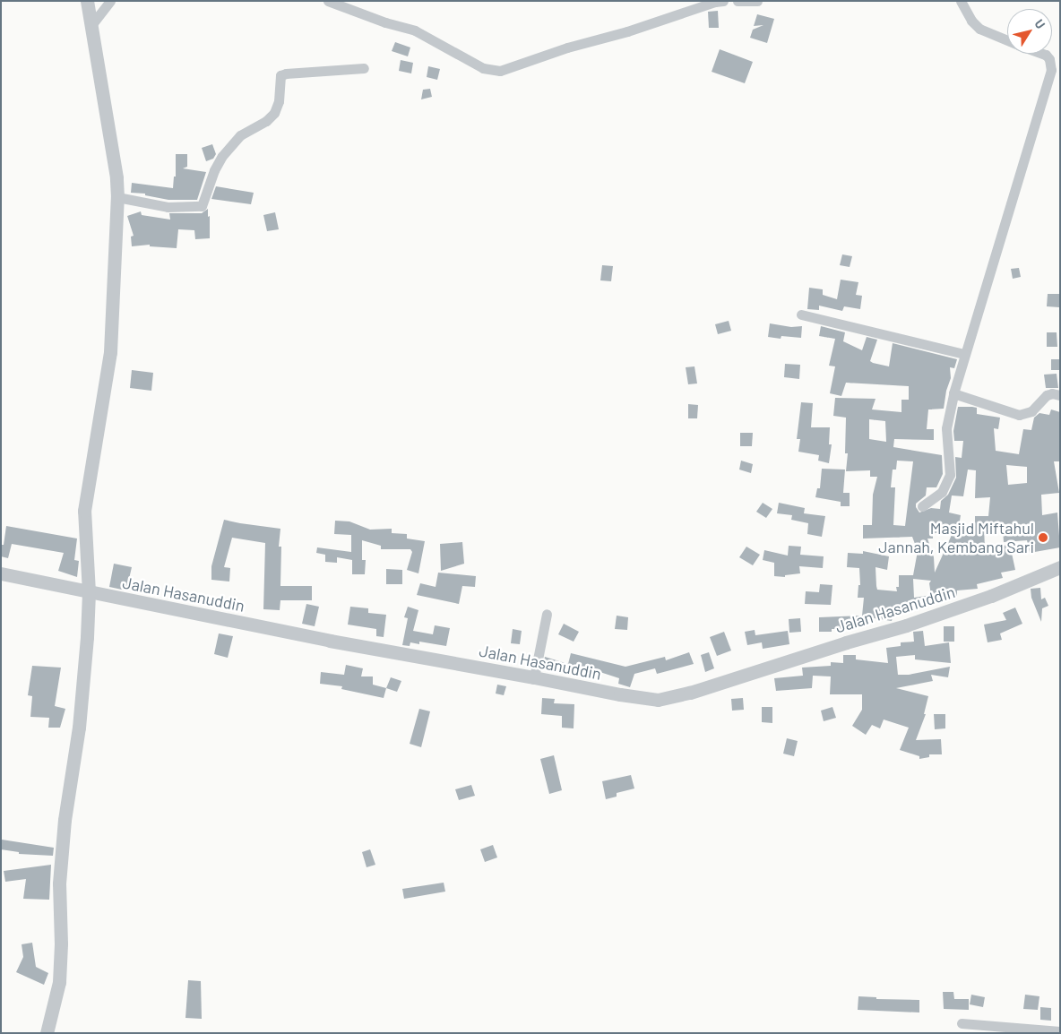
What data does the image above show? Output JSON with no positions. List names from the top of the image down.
{
  "streets": {
    "street": ["Jalan Hasanuddin"]
  },
  "places": ["Masjid Miftahul Jannah, Kembang Sari"],
  "north": "top right"
}
